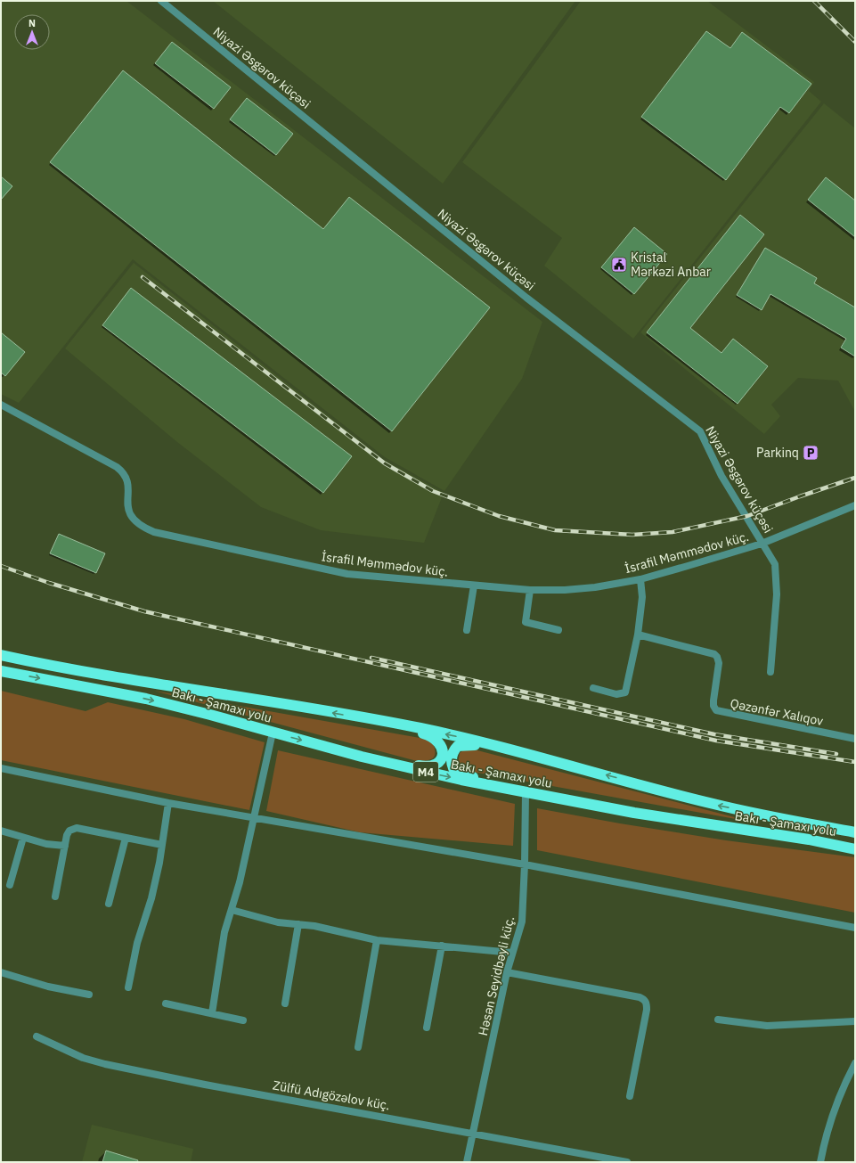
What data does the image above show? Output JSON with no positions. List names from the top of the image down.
{
  "streets": {
    "highway": ["Bakı - Şamaxı yolu", "M4"],
    "street": [
      "Niyazi Əsgərov küçəsi",
      "İsrafil Məmmədov küç.",
      "Qəzənfər Xalıqov",
      "Həsən Seyidbəyli küç.",
      "Zülfü Adıgözəlov küç."
    ]
  },
  "crossings": [
    ["Niyazi Əsgərov küçəsi", "İsrafil Məmmədov küç."],
    ["Bakı - Şamaxı yolu", "Həsən Seyidbəyli küç."],
    ["Həsən Seyidbəyli küç.", "Zülfü Adıgözəlov küç."]
  ],
  "places": {
    "public building": ["Kristal Mərkəzi Anbar"],
    "parking": ["Parkinq"]
  },
  "north": "top"
}
